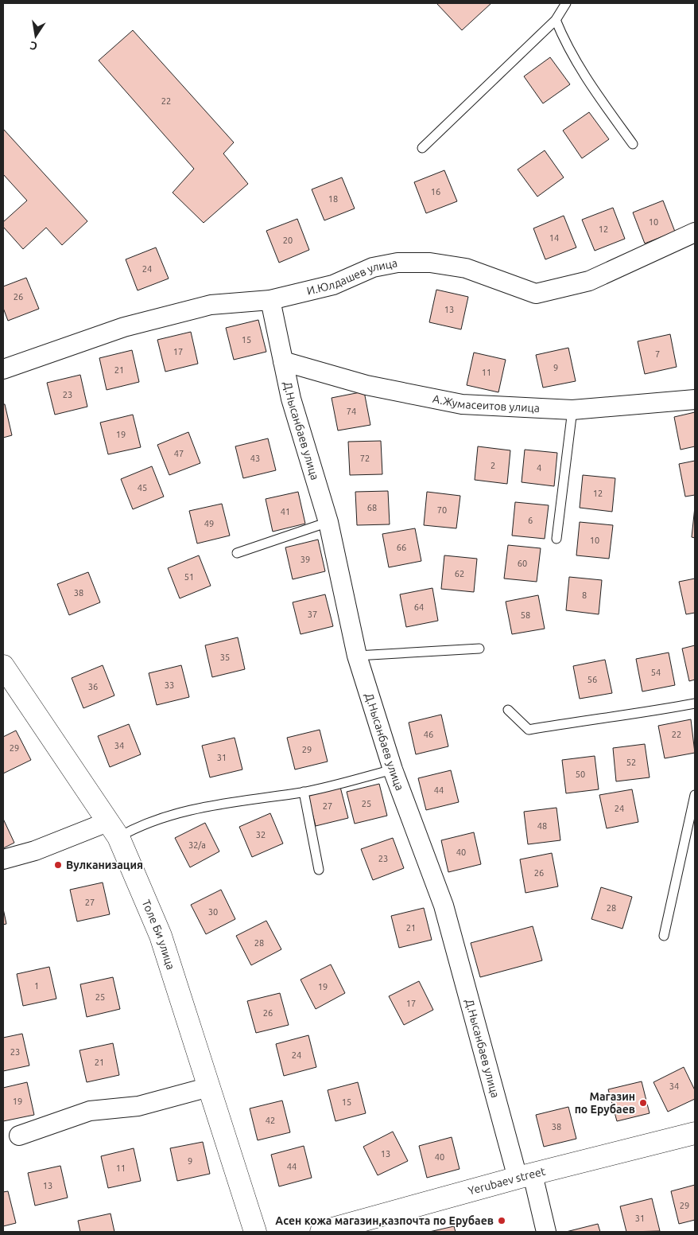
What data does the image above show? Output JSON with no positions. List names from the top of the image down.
{
  "streets": {
    "street": [
      "И.Юлдашев улица",
      "А.Жумасеитов улица",
      "Д.Нысанбаев улица",
      "Толе Би улица",
      "Yerubaev street"
    ]
  },
  "crossings": [
    ["И.Юлдашев улица", "Д.Нысанбаев улица"],
    ["А.Жумасеитов улица", "Д.Нысанбаев улица"],
    ["Д.Нысанбаев улица", "Yerubaev street"]
  ],
  "places": ["Вулканизация", "Магазин по Ерубаев", "Асен кожа магазин,казпочта по Ерубаев"],
  "house_numbers": [
    "22",
    "16",
    "18",
    "10",
    "12",
    "14",
    "20",
    "24",
    "26",
    "13",
    "15",
    "17",
    "7",
    "9",
    "21",
    "11",
    "23",
    "74",
    "19",
    "47",
    "43",
    "72",
    "2",
    "4",
    "45",
    "12",
    "68",
    "70",
    "41",
    "6",
    "49",
    "10",
    "66",
    "39",
    "60",
    "62",
    "51",
    "38",
    "8",
    "64",
    "37",
    "58",
    "35",
    "54",
    "56",
    "33",
    "36",
    "46",
    "22",
    "34",
    "29",
    "29",
    "31",
    "52",
    "50",
    "44",
    "25",
    "27",
    "24",
    "48",
    "32",
    "32/a",
    "40",
    "23",
    "26",
    "27",
    "28",
    "30",
    "21",
    "28",
    "1",
    "19",
    "25",
    "17",
    "26",
    "23",
    "24",
    "21",
    "34",
    "19",
    "15",
    "42",
    "38",
    "13",
    "40",
    "9",
    "44",
    "11",
    "13",
    "29",
    "31"
  ],
  "north": "bottom"
}
